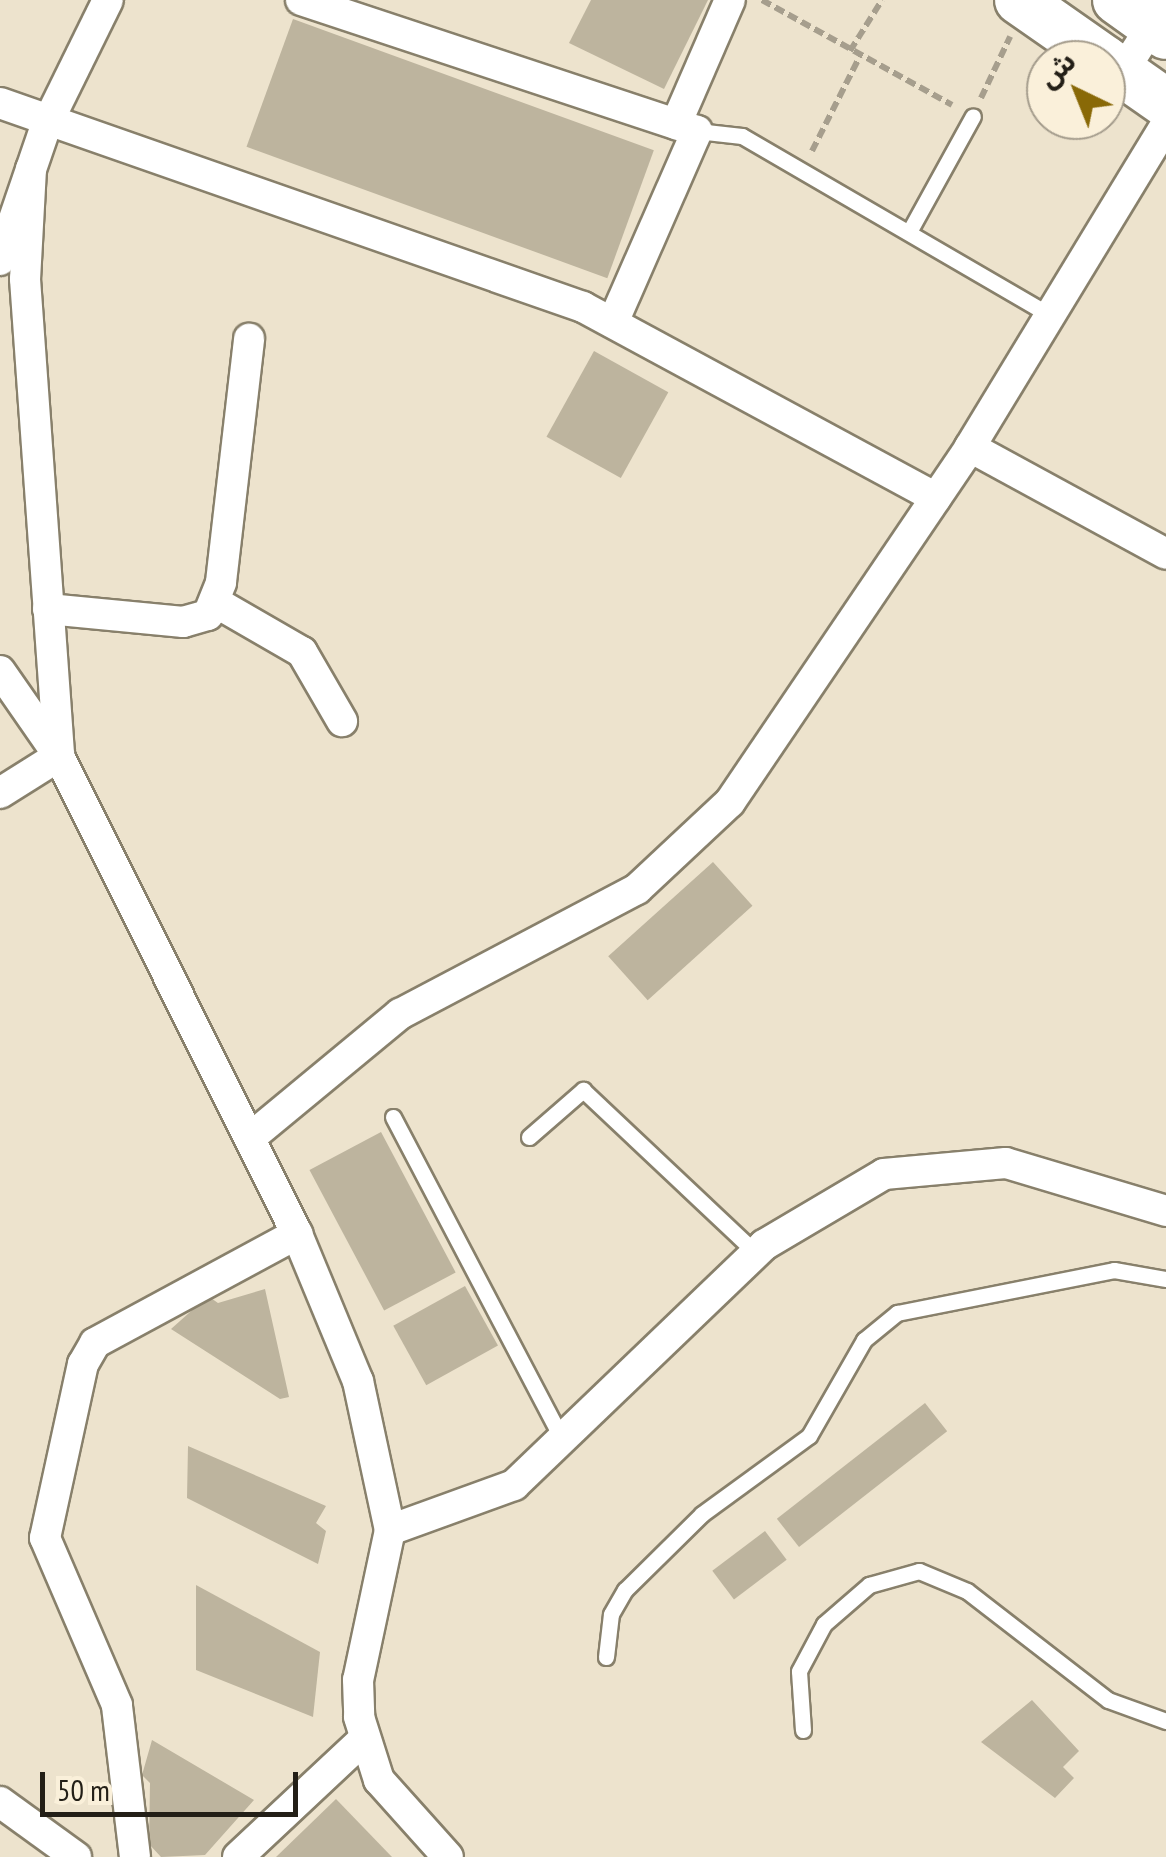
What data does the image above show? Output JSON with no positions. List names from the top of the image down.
{
  "scale_bar": "50 m",
  "north": "top left"
}
